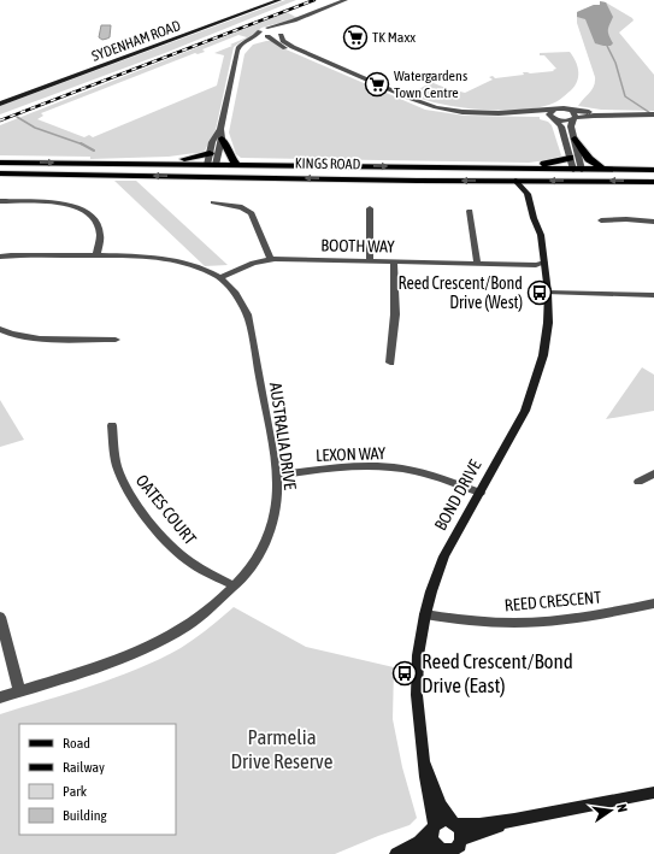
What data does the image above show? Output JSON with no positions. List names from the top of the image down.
{
  "streets": {
    "main road": ["KINGS ROAD"],
    "street": [
      "SYDENHAM ROAD",
      "BOOTH WAY",
      "AUSTRALIA DRIVE",
      "LEXON WAY",
      "BOND DRIVE",
      "OATES COURT",
      "REED CRESCENT"
    ]
  },
  "crossings": [
    ["BOOTH WAY", "AUSTRALIA DRIVE"],
    ["BOOTH WAY", "BOND DRIVE"],
    ["AUSTRALIA DRIVE", "LEXON WAY"],
    ["AUSTRALIA DRIVE", "OATES COURT"],
    ["LEXON WAY", "BOND DRIVE"],
    ["BOND DRIVE", "REED CRESCENT"]
  ],
  "parks": ["Parmelia Drive Reserve"],
  "places": {
    "supermarket": ["TK Maxx", "Watergardens Town Centre"],
    "bus stop": ["Reed Crescent/Bond Drive (West)", "Reed Crescent/Bond Drive (East)"]
  },
  "legend": [
    "Road",
    "Railway",
    "Park",
    "Building"
  ],
  "north": "right"
}
